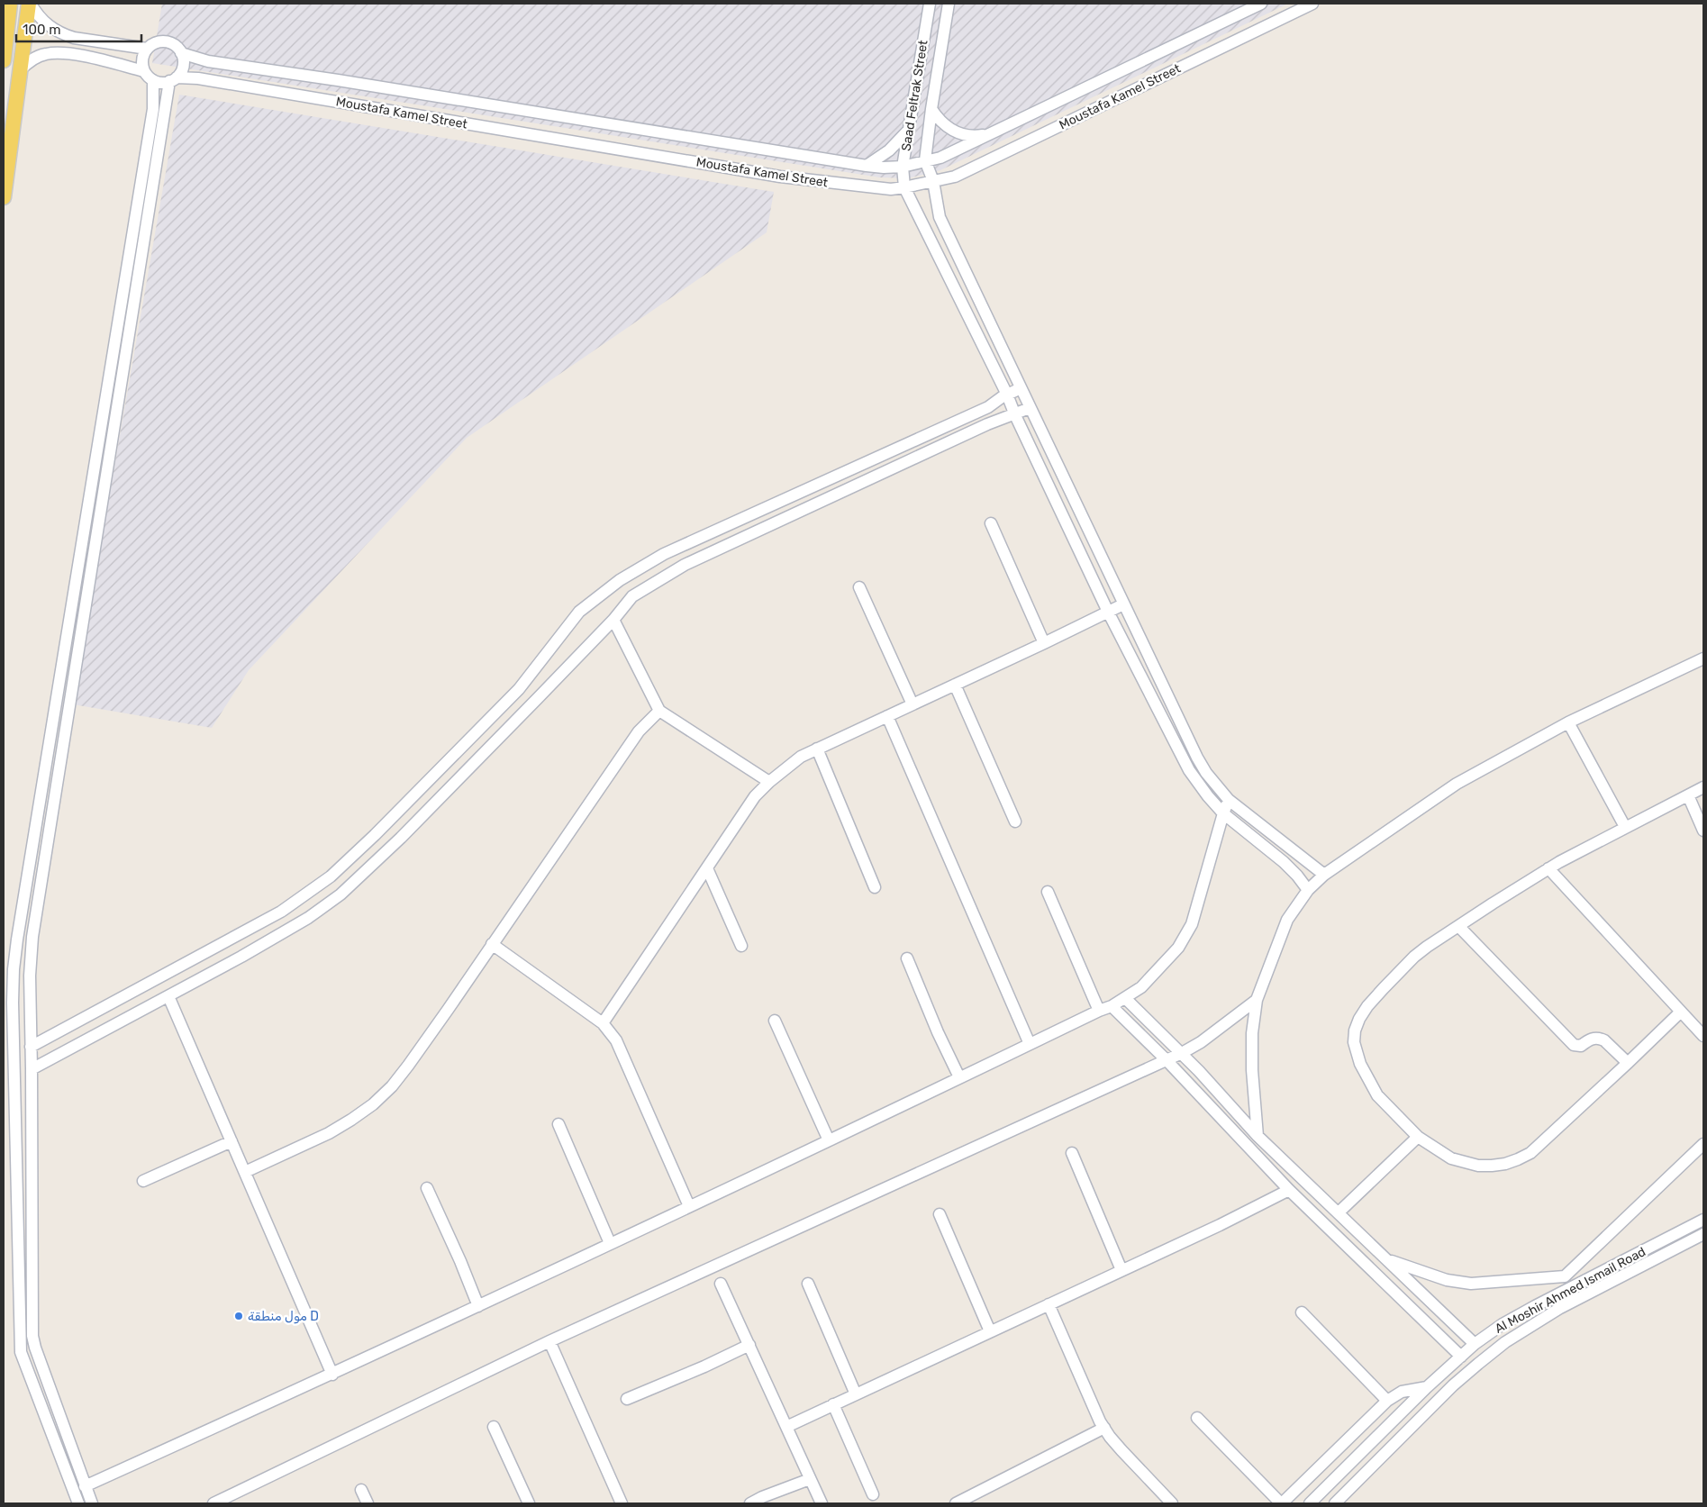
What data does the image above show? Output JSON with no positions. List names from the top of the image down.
{
  "streets": {
    "street": ["Saad Feltrak Street", "Moustafa Kamel Street", "Al Moshir Ahmed Ismail Road"]
  },
  "crossings": [
    ["Saad Feltrak Street", "Moustafa Kamel Street"]
  ],
  "places": ["مول منطقة D"],
  "scale_bar": "100 m"
}
